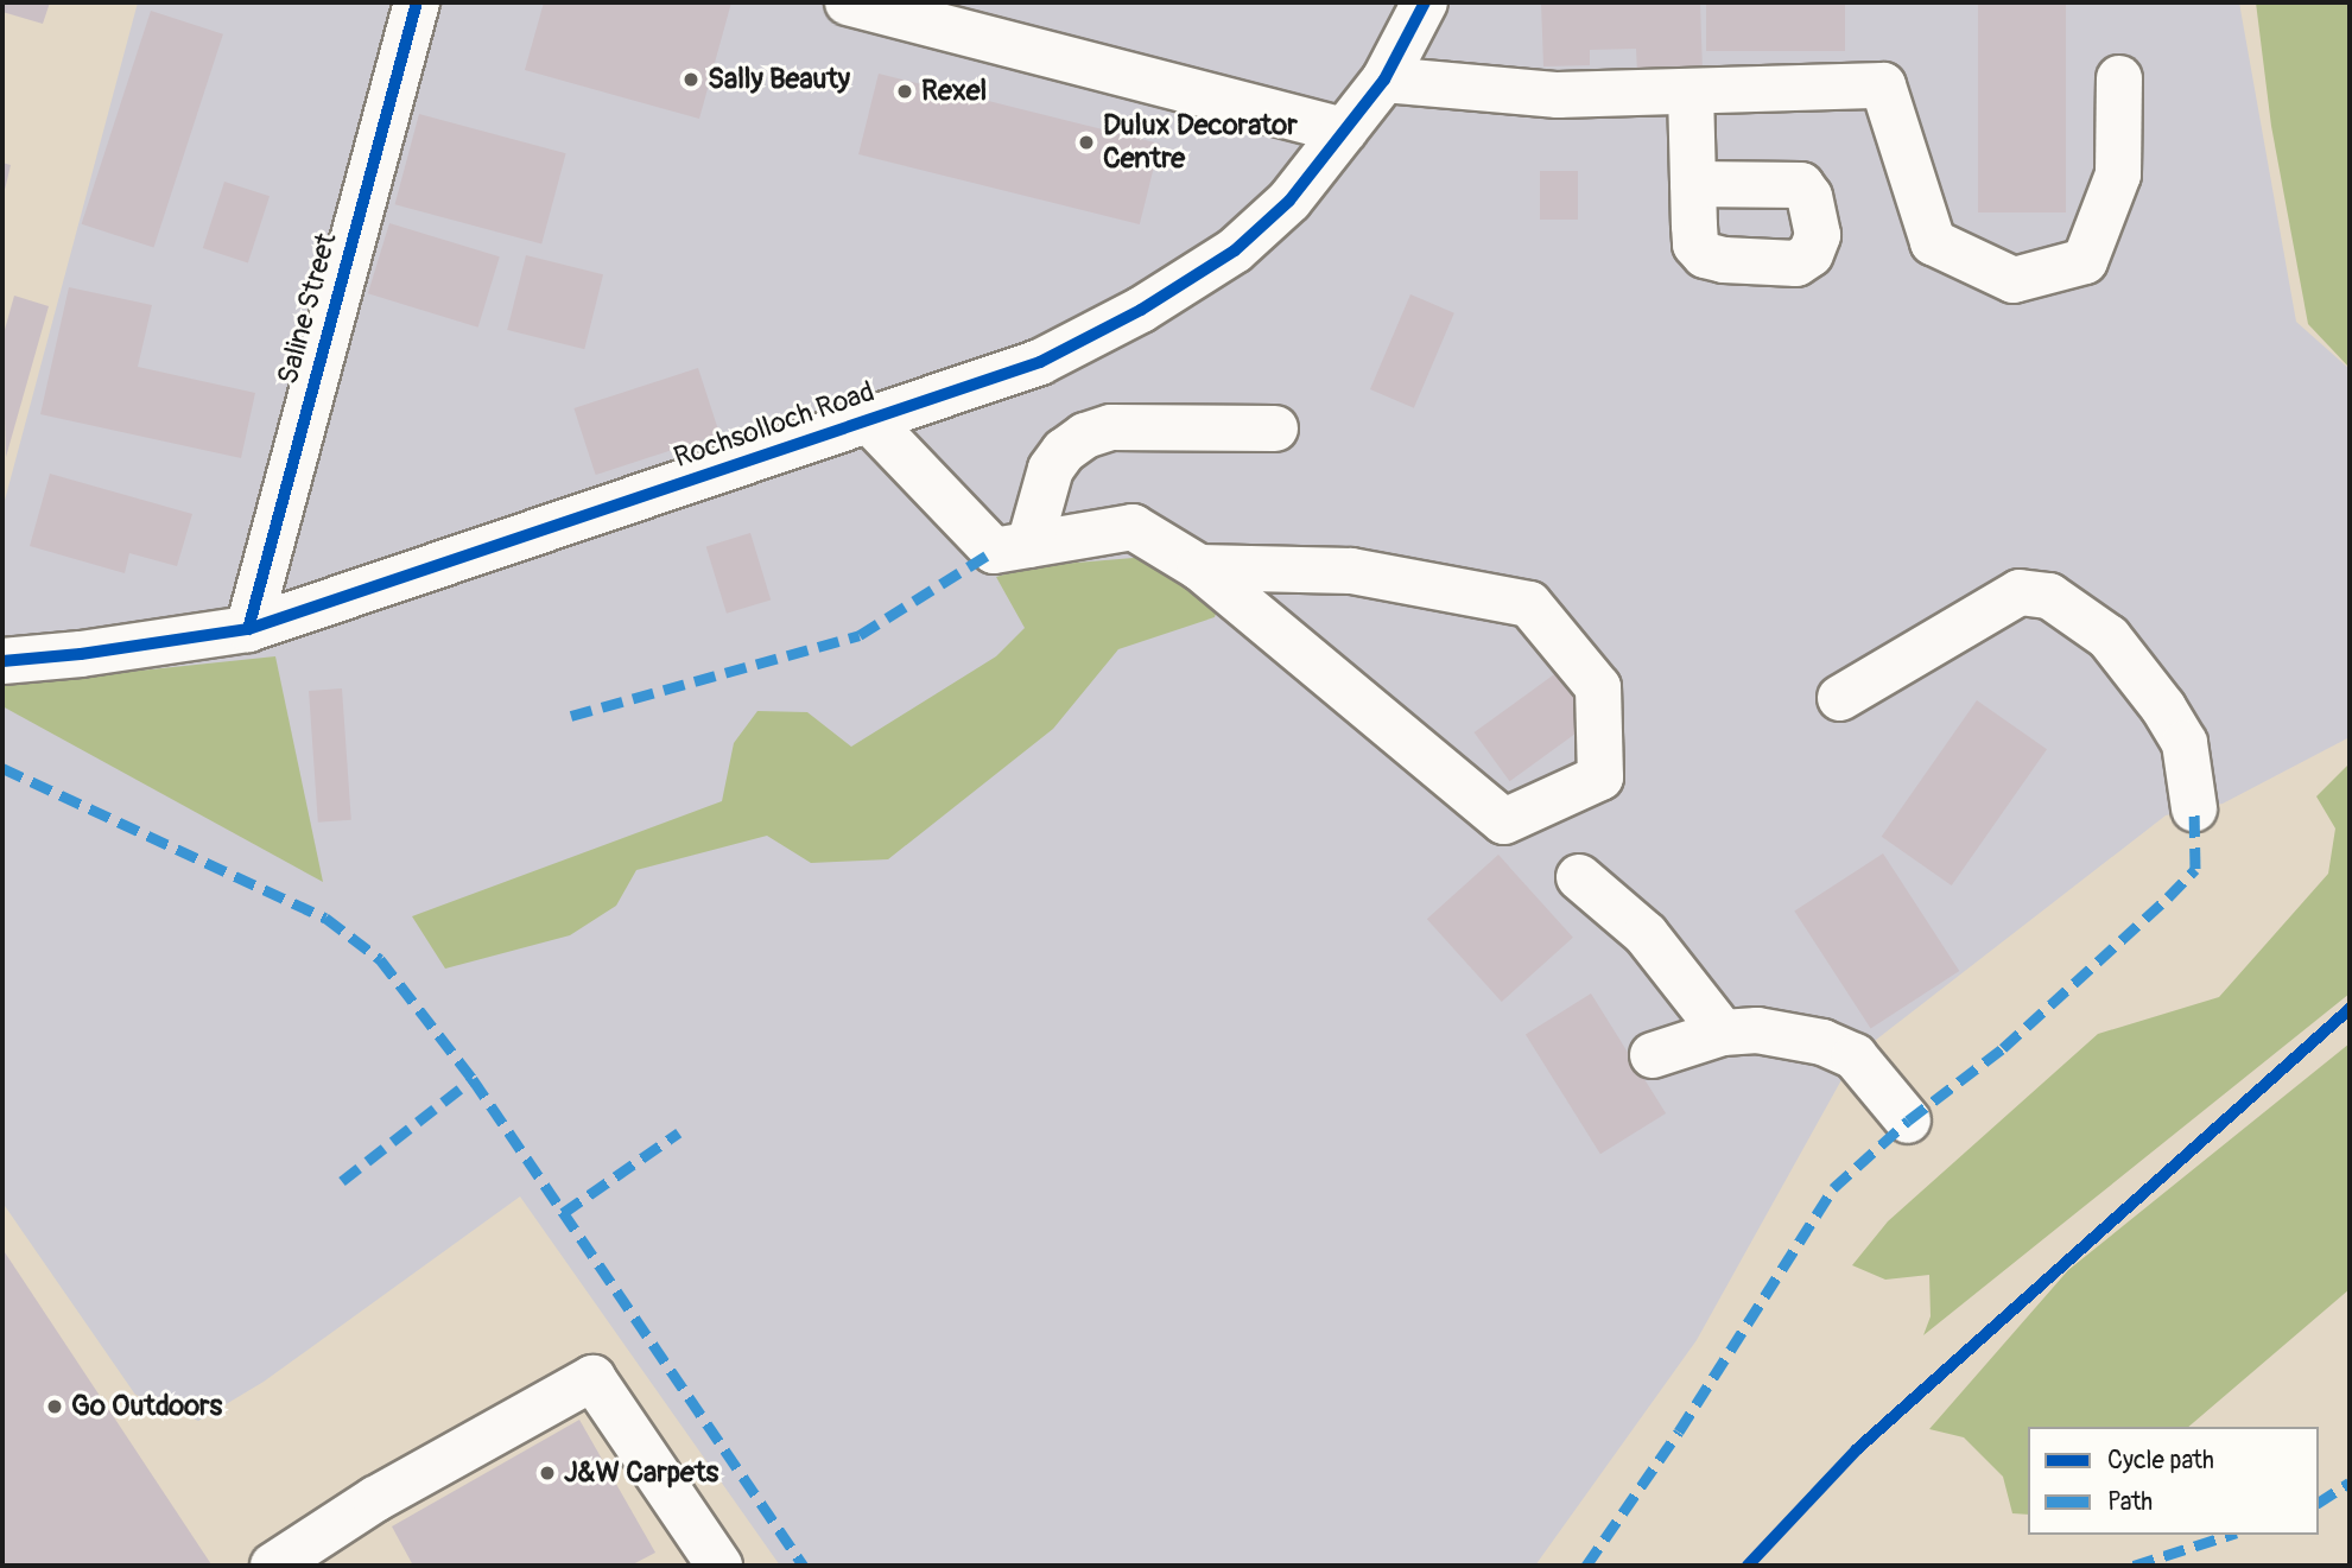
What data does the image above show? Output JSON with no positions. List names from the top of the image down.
{
  "streets": {
    "street": ["Saline Street", "Rochsolloch Road"]
  },
  "crossings": [
    ["Saline Street", "Rochsolloch Road"]
  ],
  "places": [
    "Sally Beauty",
    "Rexel",
    "Dulux Decorator Centre",
    "Go Outdoors",
    "J&W Carpets"
  ],
  "legend": ["Cycle path", "Path"]
}
